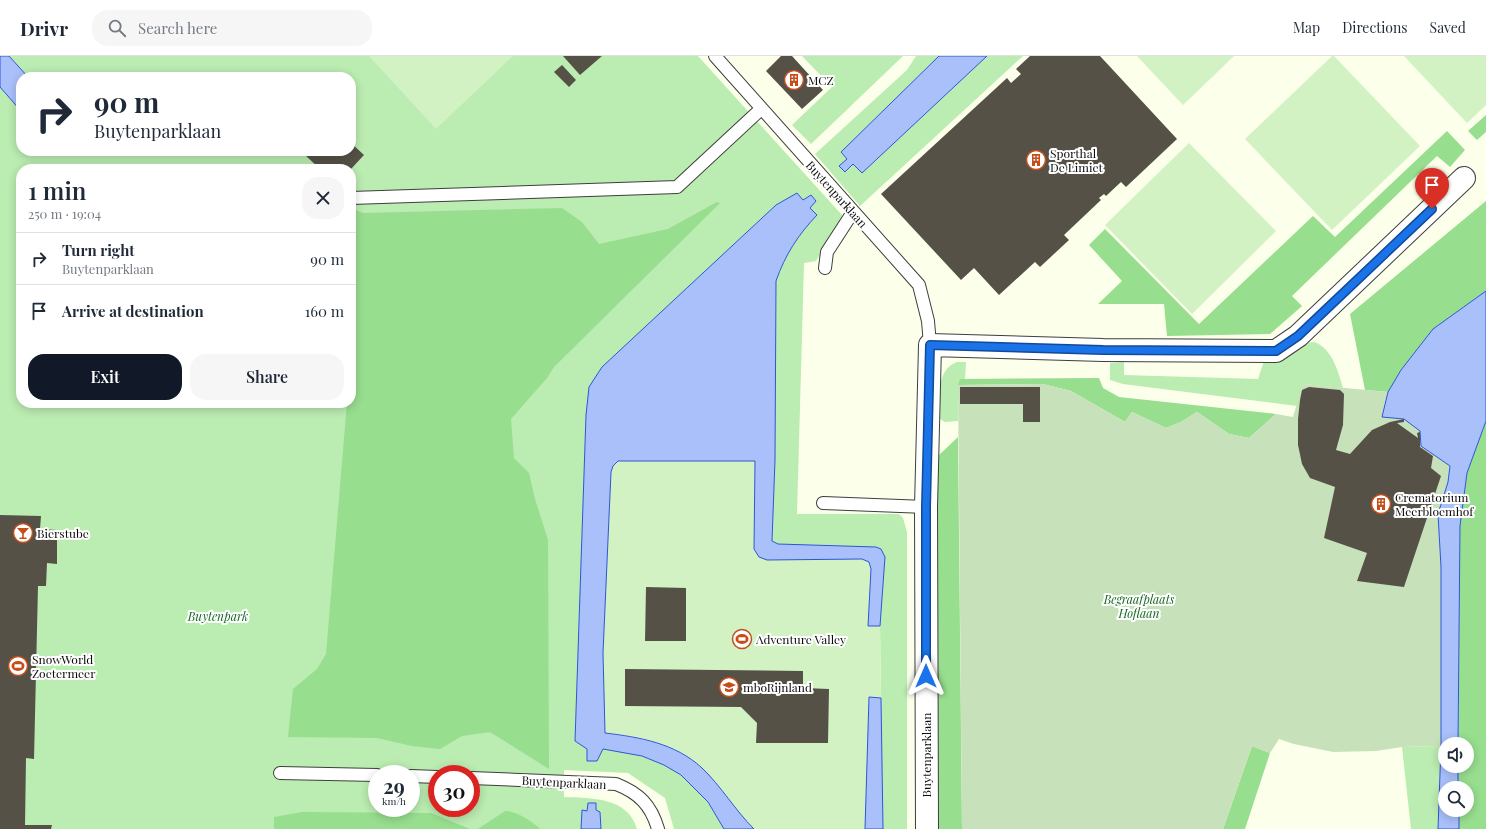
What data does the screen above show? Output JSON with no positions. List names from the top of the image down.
{
  "streets": {
    "street": ["Buytenparklaan"]
  },
  "parks": ["Begraafplaats Hoflaan", "Buytenpark"],
  "places": {
    "building": ["MCZ", "Sporthal De Limiet", "Crematorium Meerbloemhof"],
    "bar": ["Bierstube"],
    "sports": ["Adventure Valley", "SnowWorld Zoetermeer"],
    "school or university": ["mboRijnland"]
  },
  "page": {
    "header": "Drivr",
    "search": "Search here",
    "nav": ["Map", "Directions", "Saved"],
    "turn": ["90 m", "Buytenparklaan"],
    "heading": ["1 min", "250 m · 19:04"],
    "list": [
      {
        "name": "Turn right",
        "note": "Buytenparklaan",
        "value": "90 m"
      },
      {
        "name": "Arrive at destination",
        "value": "160 m"
      }
    ],
    "buttons": ["Exit", "Share"],
    "speed": "29 km/h",
    "limit": "30"
  }
}
